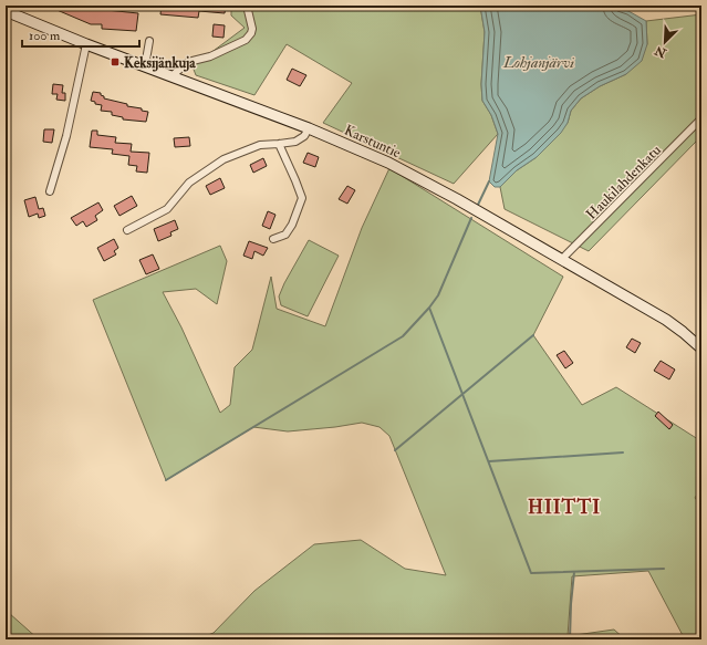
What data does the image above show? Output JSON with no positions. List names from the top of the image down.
{
  "streets": {
    "street": ["Karstuntie", "Haukilahdenkatu"]
  },
  "crossings": [
    ["Karstuntie", "Haukilahdenkatu"]
  ],
  "districts": ["HIITTI"],
  "water": ["Lohjanjärvi"],
  "places": {
    "transit": ["Keksijänkuja"]
  },
  "scale_bar": "100 m",
  "north": "bottom left"
}
